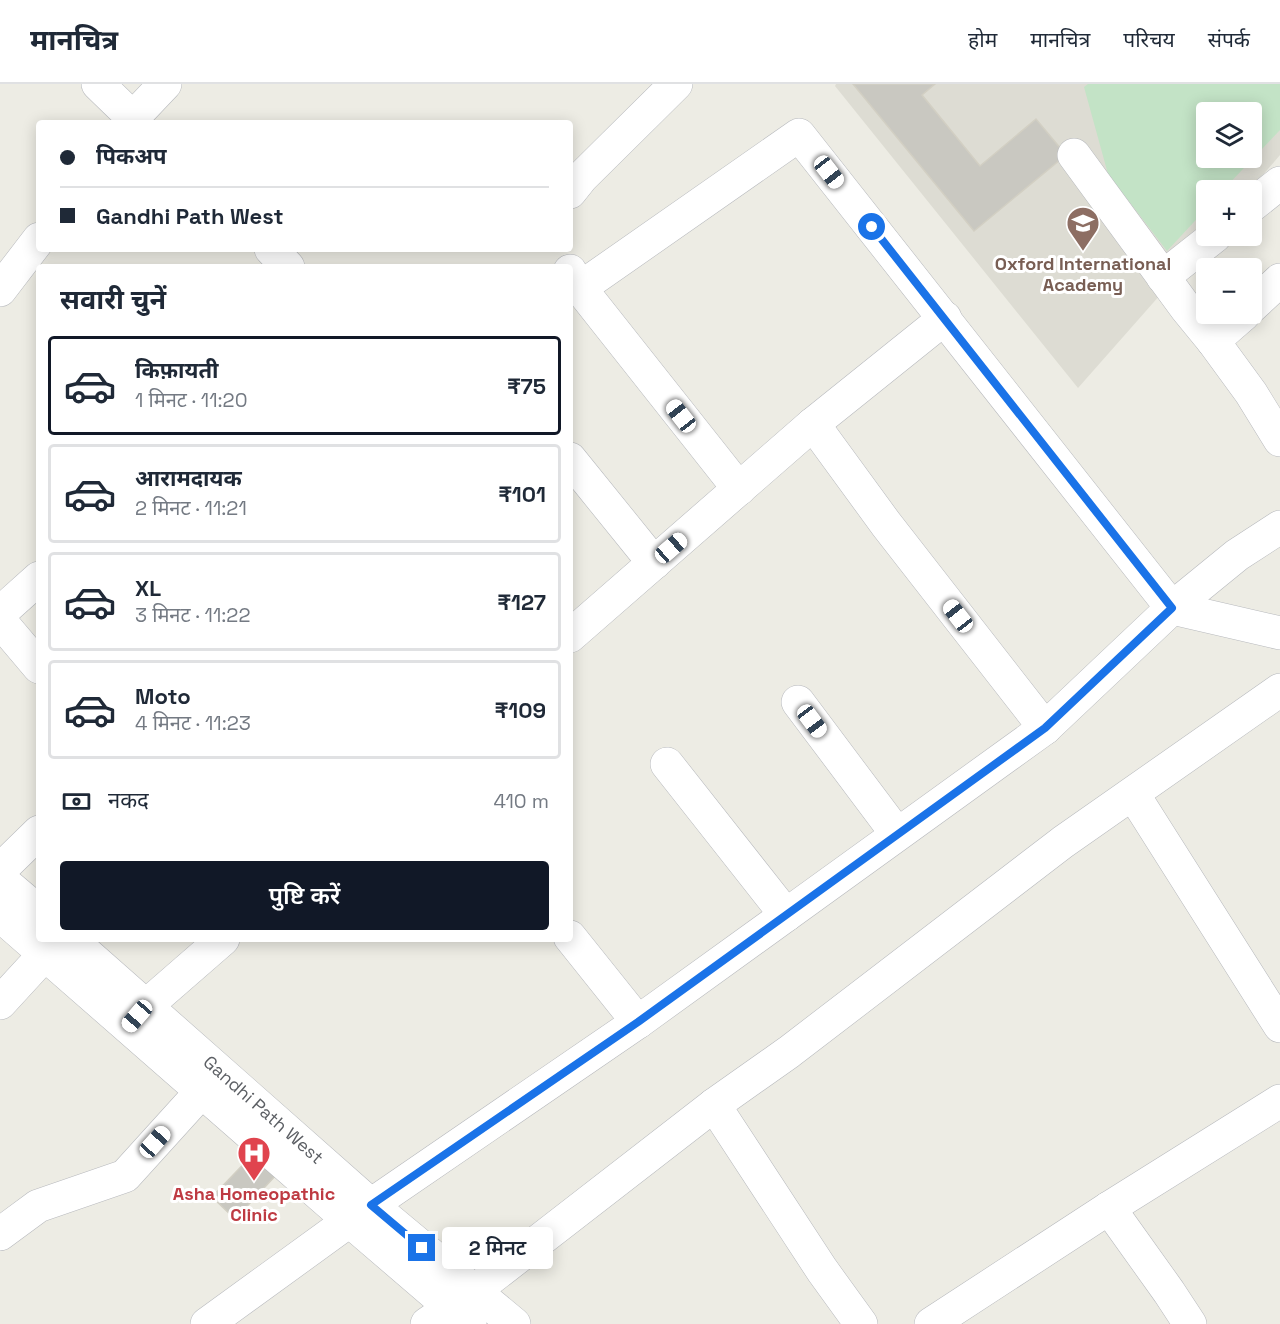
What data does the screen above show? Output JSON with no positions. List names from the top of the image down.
{
  "streets": {
    "street": ["Gandhi Path West"]
  },
  "places": {
    "school or university": ["Oxford International Academy"],
    "hospital": ["Asha Homeopathic Clinic"]
  },
  "page": {
    "header": "मानचित्र",
    "nav": [
      "होम",
      "मानचित्र",
      "परिचय",
      "संपर्क"
    ],
    "map_buttons": ["+", "−"],
    "banner": ["पिकअप", "Gandhi Path West"],
    "heading": "सवारी चुनें",
    "list": [
      {
        "name": "किफ़ायती",
        "note": "1 मिनट · 11:20",
        "value": "₹75"
      },
      {
        "name": "आरामदायक",
        "note": "2 मिनट · 11:21",
        "value": "₹101"
      },
      {
        "name": "XL",
        "note": "3 मिनट · 11:22",
        "value": "₹127"
      },
      {
        "name": "Moto",
        "note": "4 मिनट · 11:23",
        "value": "₹109"
      }
    ],
    "pay": ["नकद", "410 m"],
    "buttons": "पुष्टि करें",
    "bubble": "2 मिनट"
  }
}
